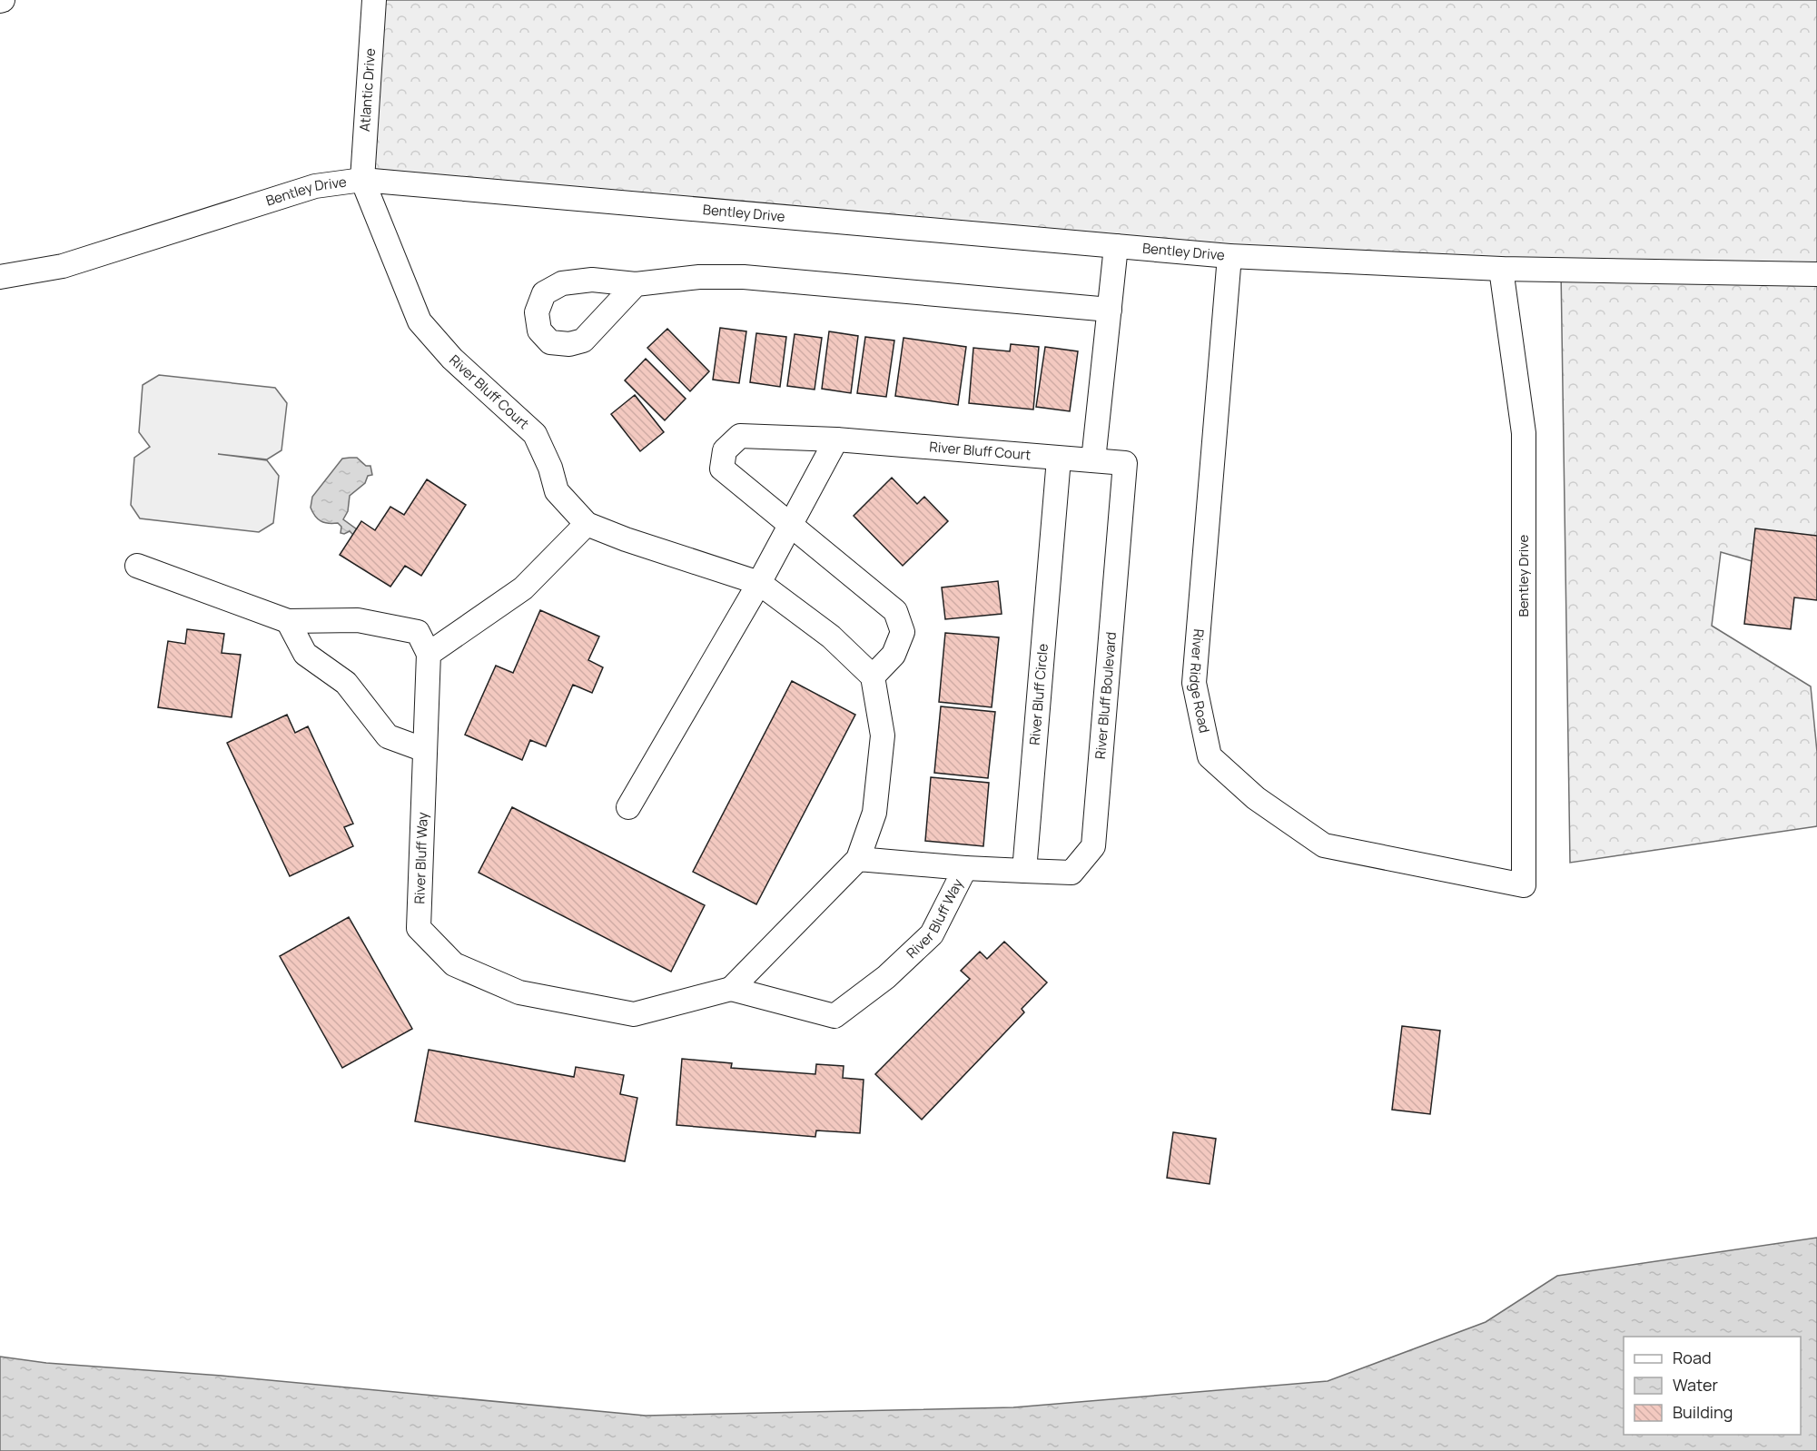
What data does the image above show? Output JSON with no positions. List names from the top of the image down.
{
  "streets": {
    "street": [
      "Atlantic Drive",
      "Bentley Drive",
      "River Bluff Court",
      "River Ridge Road",
      "River Bluff Circle",
      "River Bluff Boulevard",
      "River Bluff Way"
    ]
  },
  "crossings": [
    ["Atlantic Drive", "Bentley Drive"],
    ["Atlantic Drive", "River Bluff Court"],
    ["Bentley Drive", "River Bluff Court"],
    ["Bentley Drive", "River Ridge Road"],
    ["River Bluff Court", "River Bluff Circle"],
    ["River Bluff Court", "River Bluff Boulevard"],
    ["River Bluff Circle", "River Bluff Boulevard"]
  ],
  "legend": ["Road", "Water", "Building"]
}
